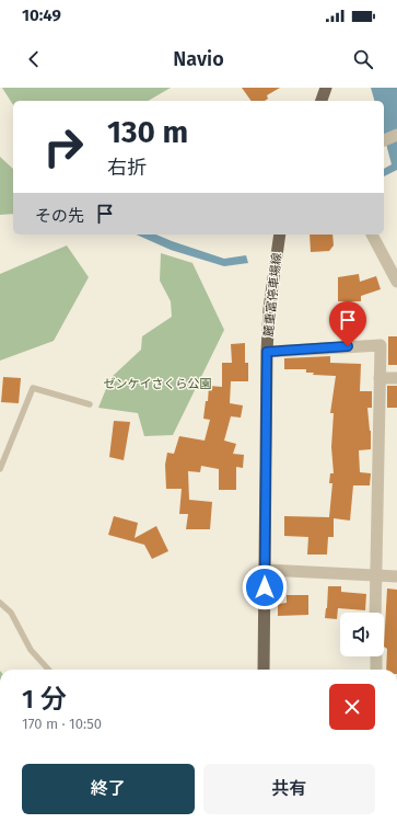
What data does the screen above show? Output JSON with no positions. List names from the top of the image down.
{
  "streets": {
    "main road": ["麓重富停車場線"]
  },
  "parks": ["ゼンケイさくら公園"],
  "page": {
    "status": "10:49",
    "header": "Navio",
    "turn": ["130 m", "右折"],
    "then": "その先",
    "heading": ["1 分", "170 m · 10:50"],
    "buttons": ["終了", "共有"]
  }
}
